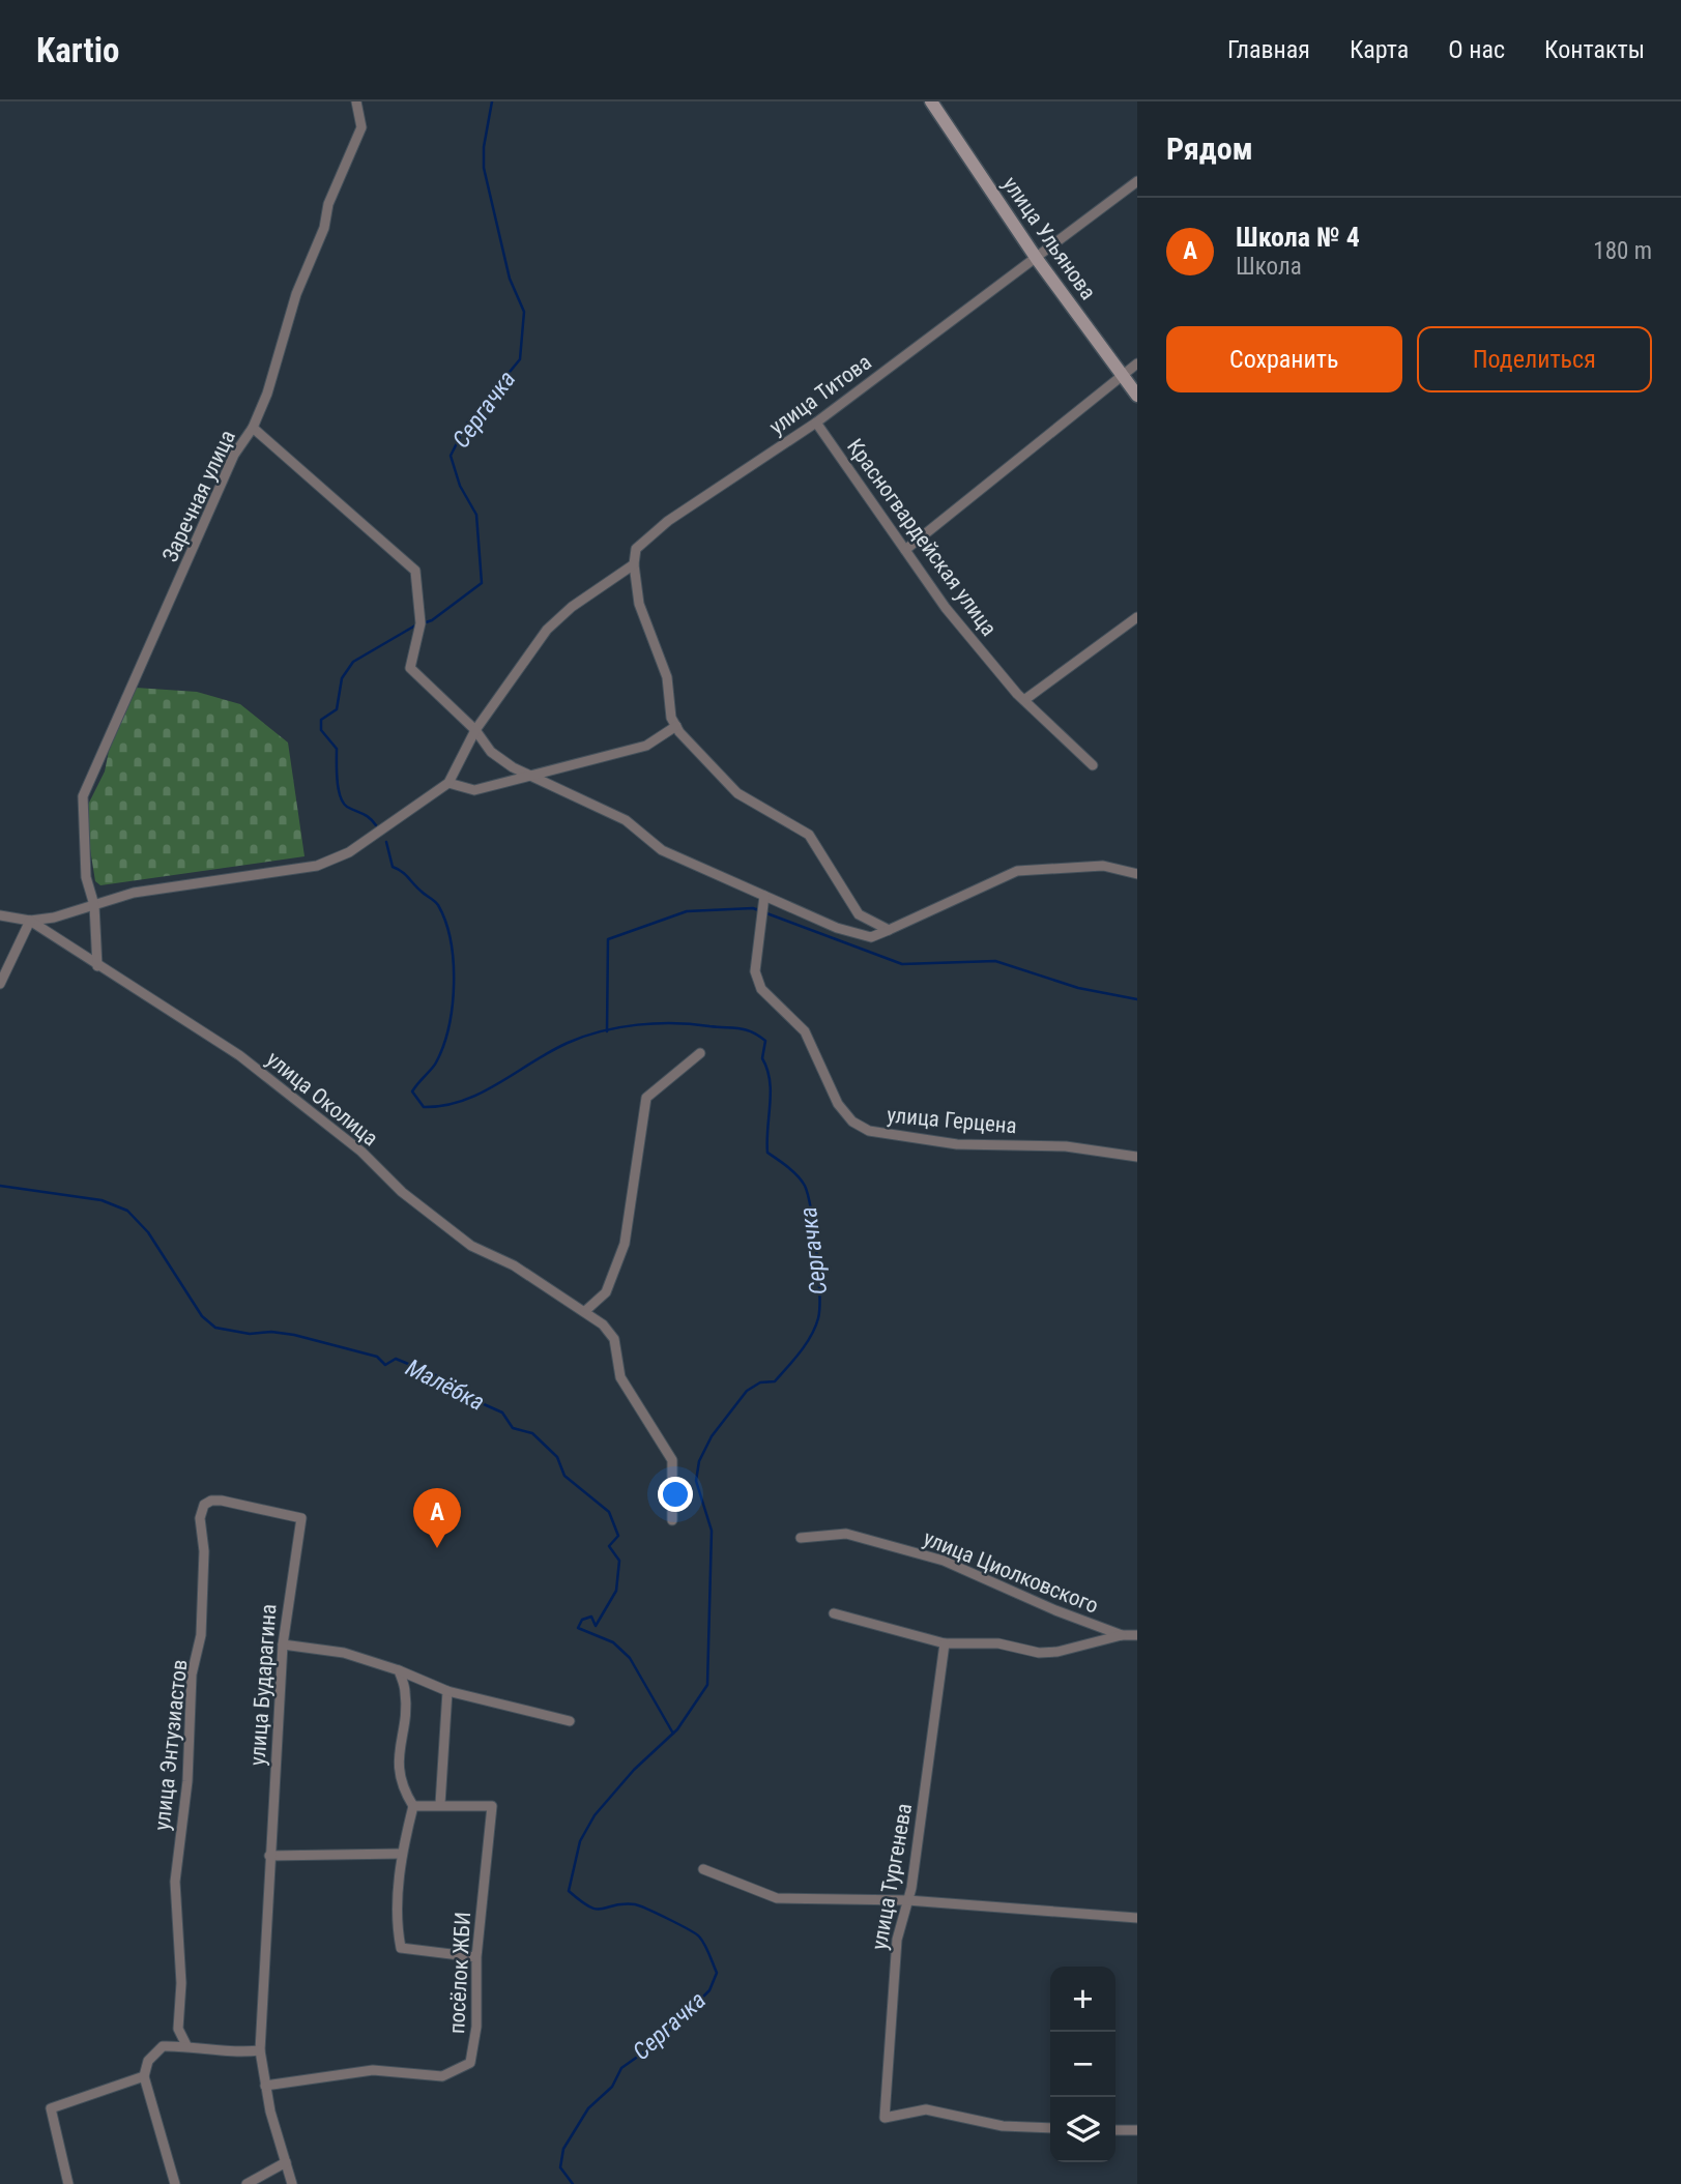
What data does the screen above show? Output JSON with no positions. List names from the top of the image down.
{
  "streets": {
    "main road": ["улица Ульянова"],
    "street": [
      "улица Титова",
      "Заречная улица",
      "Красногвардейская улица",
      "улица Околица",
      "улица Герцена",
      "улица Циолковского",
      "улица Бударагина",
      "улица Энтузиастов",
      "улица Тургенева",
      "посёлок ЖБИ"
    ]
  },
  "crossings": [
    ["улица Ульянова", "улица Титова"],
    ["улица Титова", "Красногвардейская улица"],
    ["Заречная улица", "улица Околица"],
    ["улица Циолковского", "улица Тургенева"],
    ["улица Бударагина", "улица Энтузиастов"],
    ["улица Бударагина", "посёлок ЖБИ"]
  ],
  "water": ["Сергачка", "Малёбка"],
  "page": {
    "header": "Kartio",
    "nav": [
      "Главная",
      "Карта",
      "О нас",
      "Контакты"
    ],
    "heading": "Рядом",
    "list": [
      {
        "mark": "A",
        "name": "Школа № 4",
        "note": "Школа",
        "value": "180 m"
      }
    ],
    "buttons": ["Сохранить", "Поделиться"],
    "pins": "A",
    "map_buttons": ["+", "−"]
  }
}
